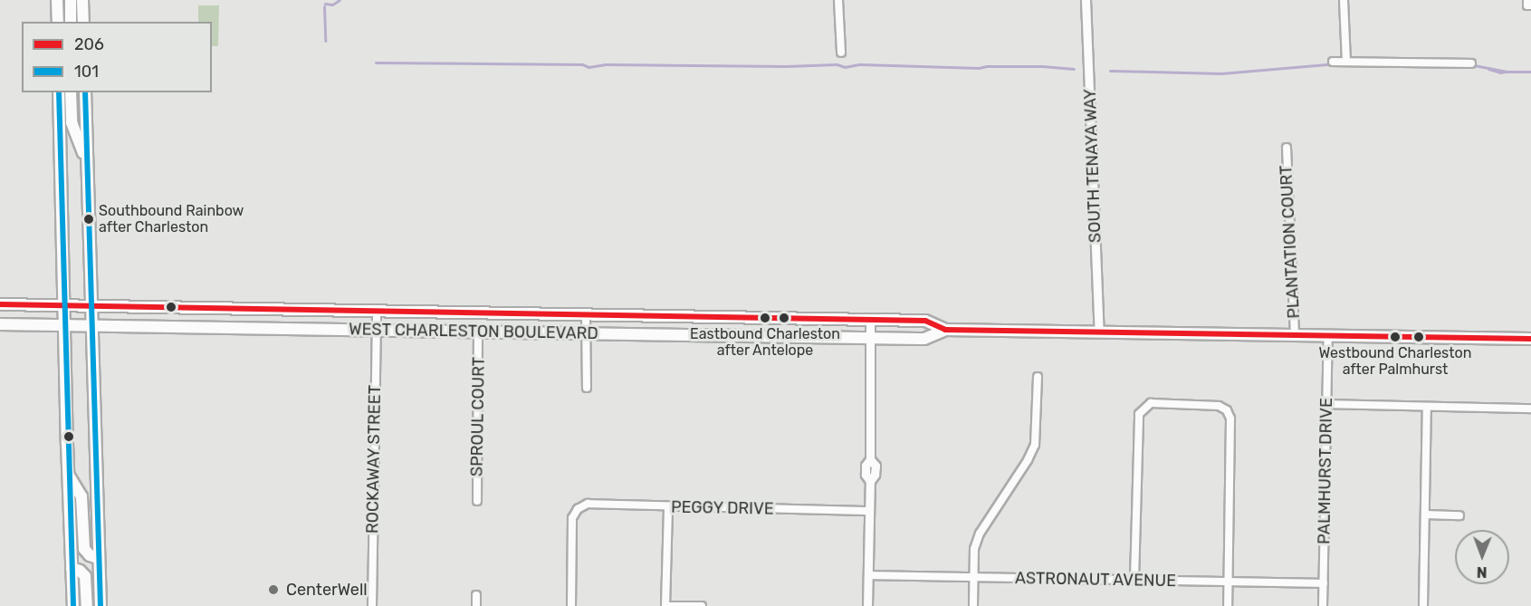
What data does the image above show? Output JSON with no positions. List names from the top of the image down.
{
  "streets": {
    "main road": ["WEST CHARLESTON BOULEVARD"],
    "street": [
      "SOUTH TENAYA WAY",
      "PLANTATION COURT",
      "SPROUL COURT",
      "ROCKAWAY STREET",
      "PALMHURST DRIVE",
      "PEGGY DRIVE",
      "ASTRONAUT AVENUE"
    ]
  },
  "crossings": [
    ["SOUTH TENAYA WAY", "WEST CHARLESTON BOULEVARD"],
    ["PLANTATION COURT", "WEST CHARLESTON BOULEVARD"],
    ["WEST CHARLESTON BOULEVARD", "SPROUL COURT"],
    ["WEST CHARLESTON BOULEVARD", "ROCKAWAY STREET"],
    ["WEST CHARLESTON BOULEVARD", "PALMHURST DRIVE"],
    ["PALMHURST DRIVE", "ASTRONAUT AVENUE"]
  ],
  "places": [
    "Southbound Rainbow after Charleston",
    "Eastbound Charleston after Antelope",
    "Westbound Charleston after Palmhurst",
    "CenterWell"
  ],
  "lines": ["transit line 101", "transit line 206"],
  "legend": ["206", "101"],
  "north": "bottom"
}
